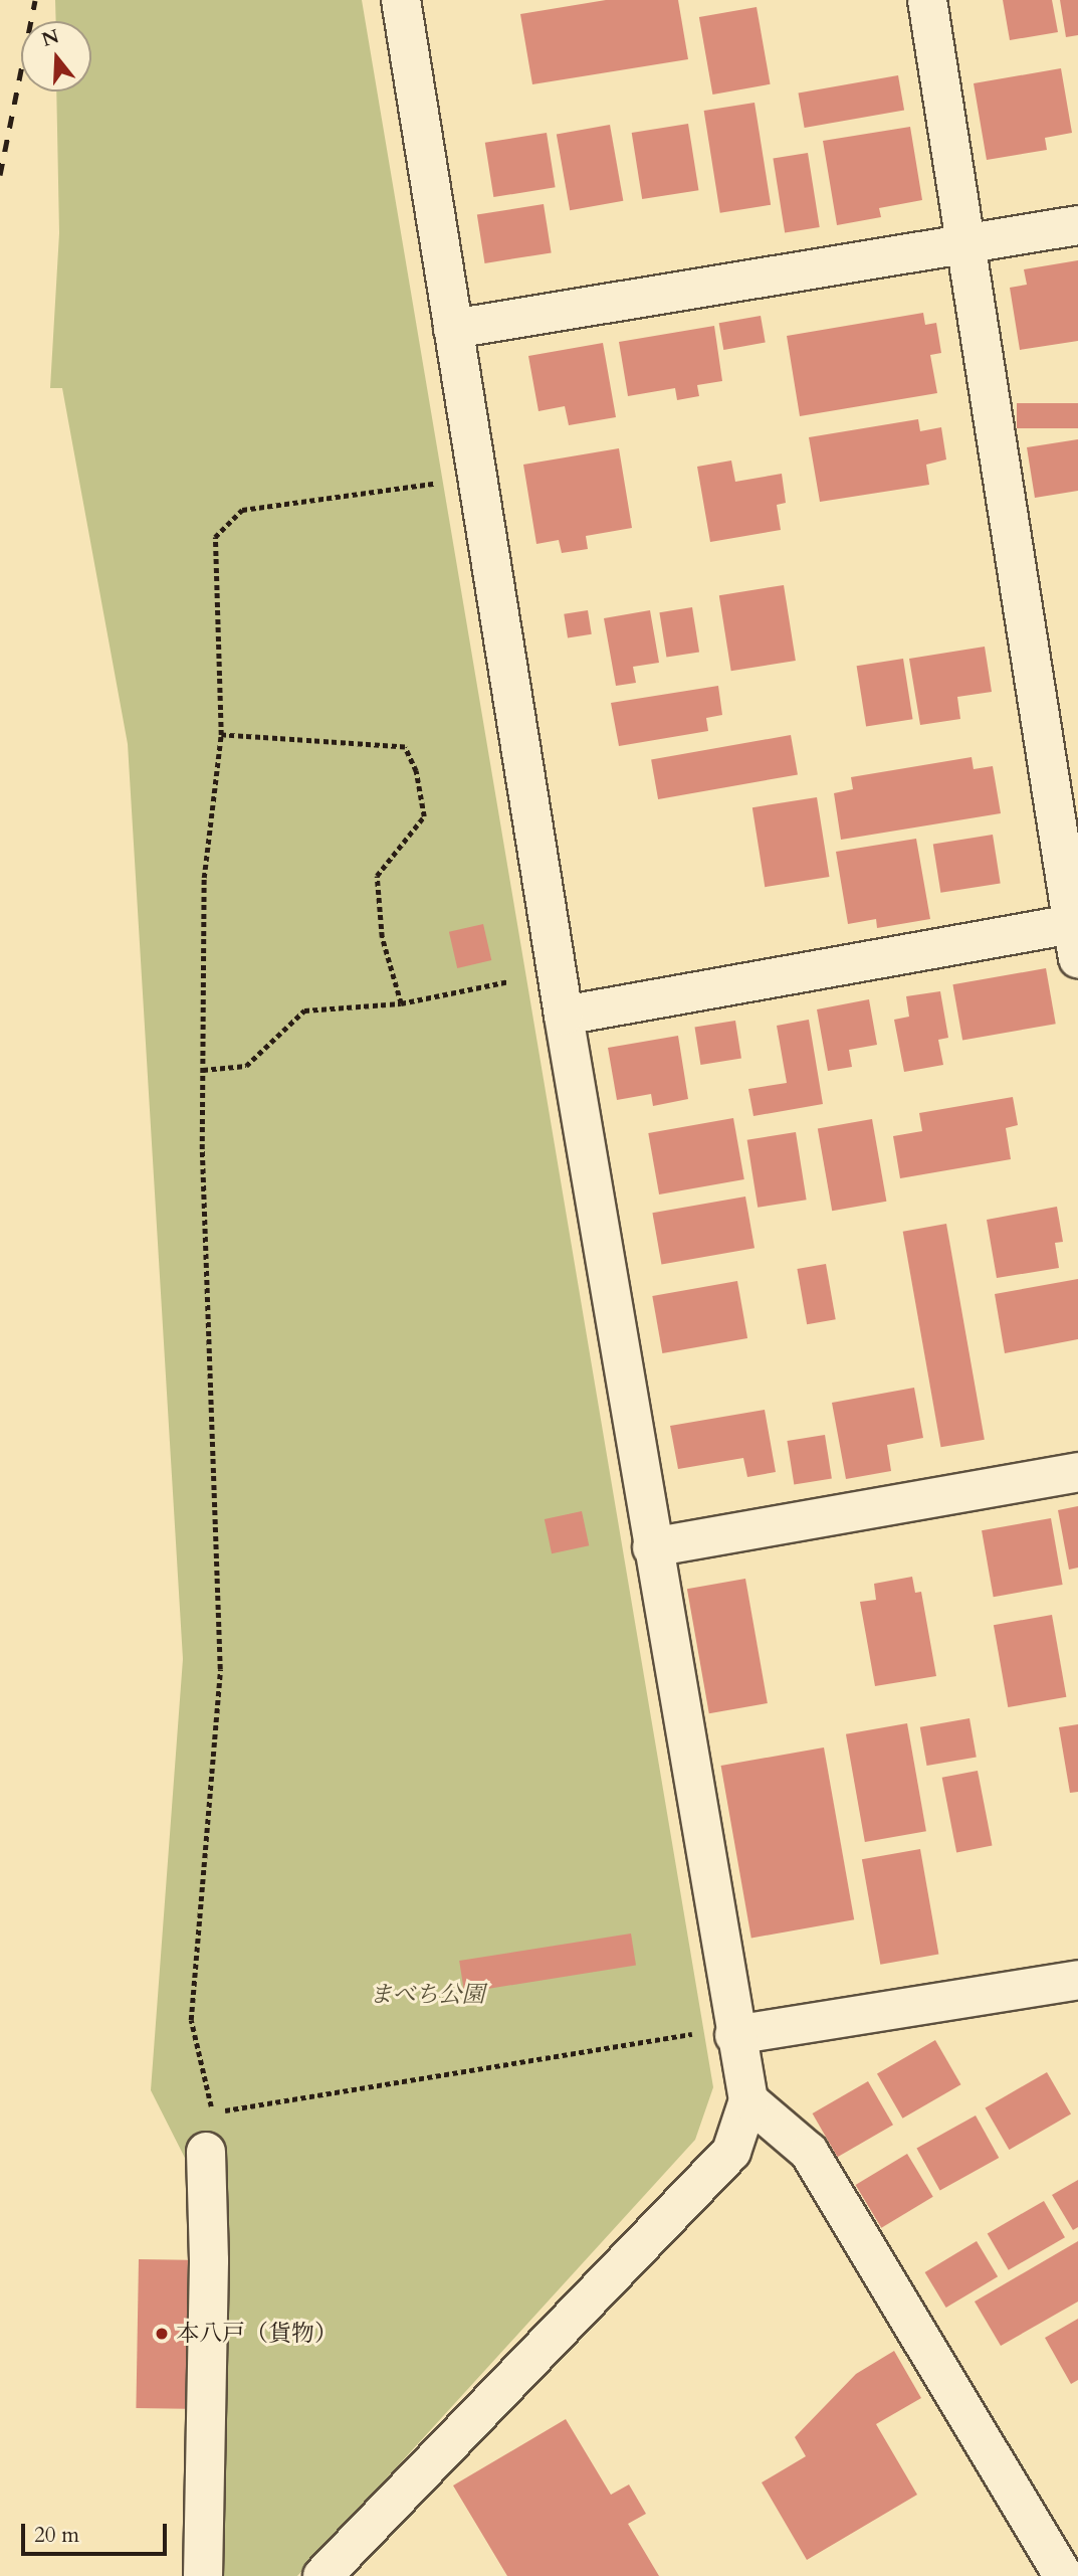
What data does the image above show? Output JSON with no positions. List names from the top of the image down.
{
  "parks": ["まべち公園"],
  "places": ["本八戸（貨物）"],
  "scale_bar": "20 m",
  "north": "top"
}
